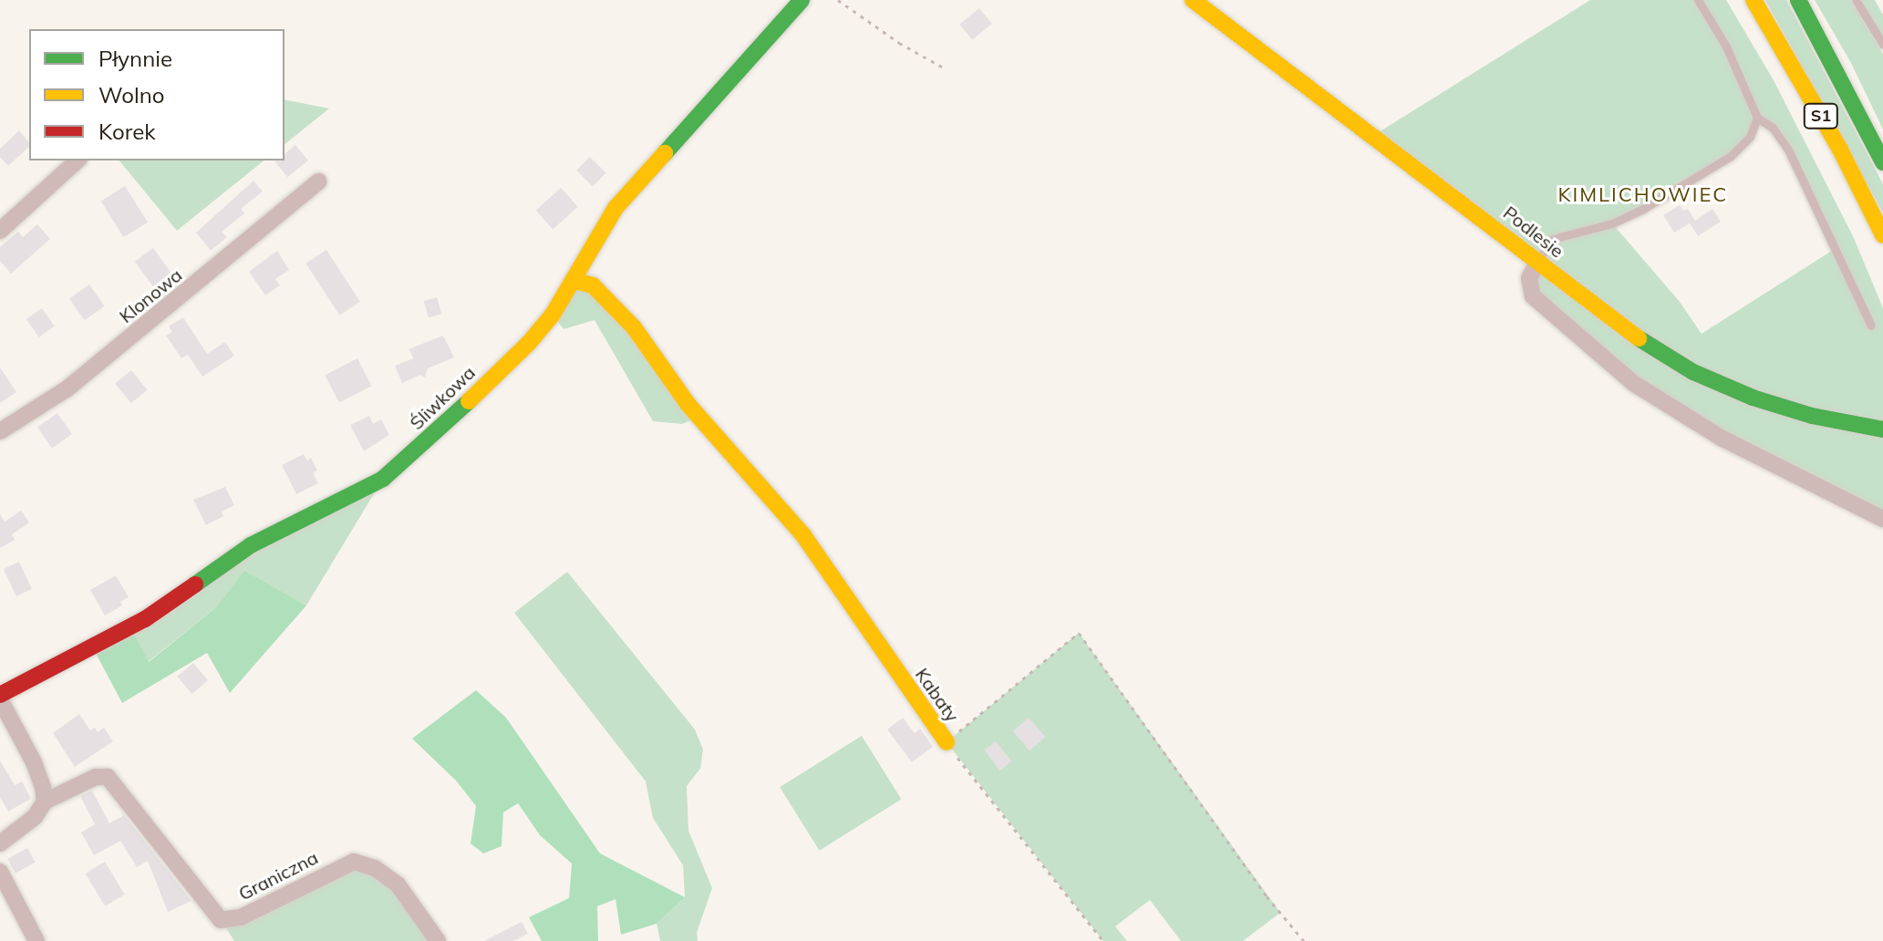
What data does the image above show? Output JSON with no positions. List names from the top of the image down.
{
  "streets": {
    "main road": [
      "S1",
      "Podlesie",
      "Śliwkowa",
      "Kabaty"
    ],
    "street": ["Klonowa", "Graniczna"]
  },
  "crossings": [
    ["Śliwkowa", "Kabaty"]
  ],
  "districts": ["KIMLICHOWIEC"],
  "legend": ["Płynnie", "Wolno", "Korek"]
}
